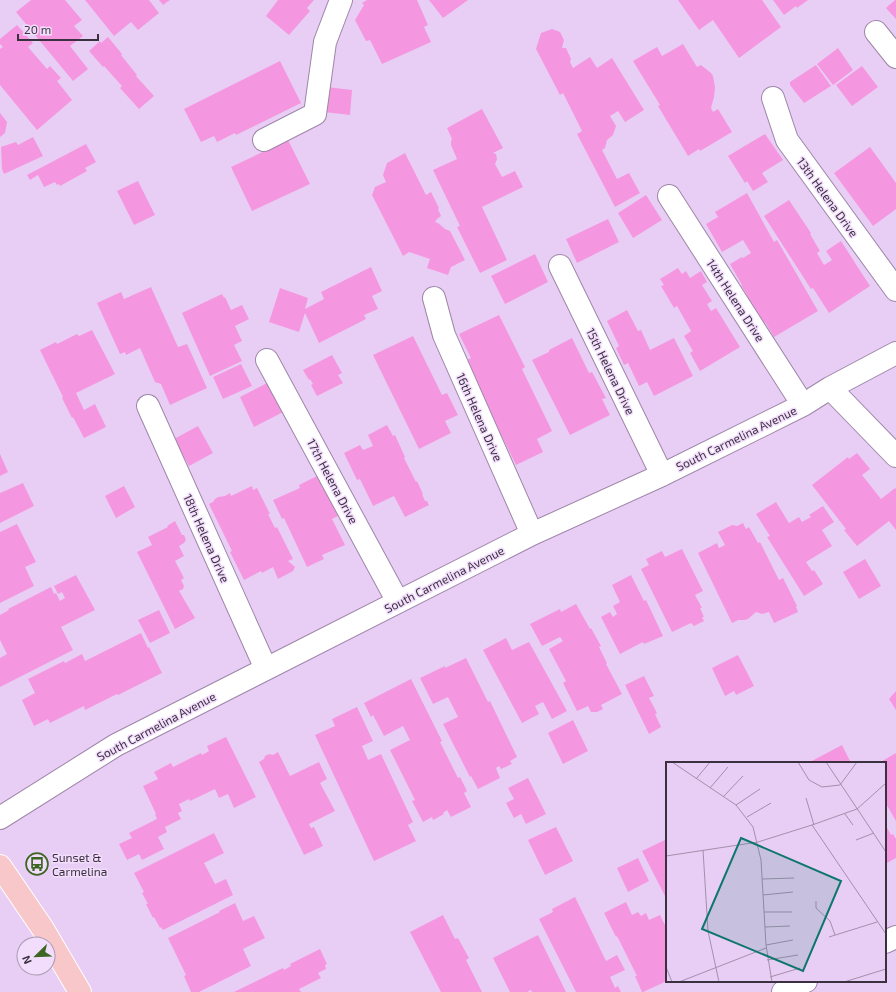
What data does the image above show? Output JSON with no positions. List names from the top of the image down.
{
  "streets": {
    "street": [
      "13th Helena Drive",
      "14th Helena Drive",
      "15th Helena Drive",
      "16th Helena Drive",
      "South Carmelina Avenue",
      "17th Helena Drive",
      "18th Helena Drive"
    ]
  },
  "crossings": [
    ["14th Helena Drive", "South Carmelina Avenue"],
    ["15th Helena Drive", "South Carmelina Avenue"],
    ["16th Helena Drive", "South Carmelina Avenue"],
    ["South Carmelina Avenue", "17th Helena Drive"],
    ["South Carmelina Avenue", "18th Helena Drive"]
  ],
  "places": {
    "bus stop": ["Sunset & Carmelina"]
  },
  "scale_bar": "20 m",
  "north": "bottom left"
}
